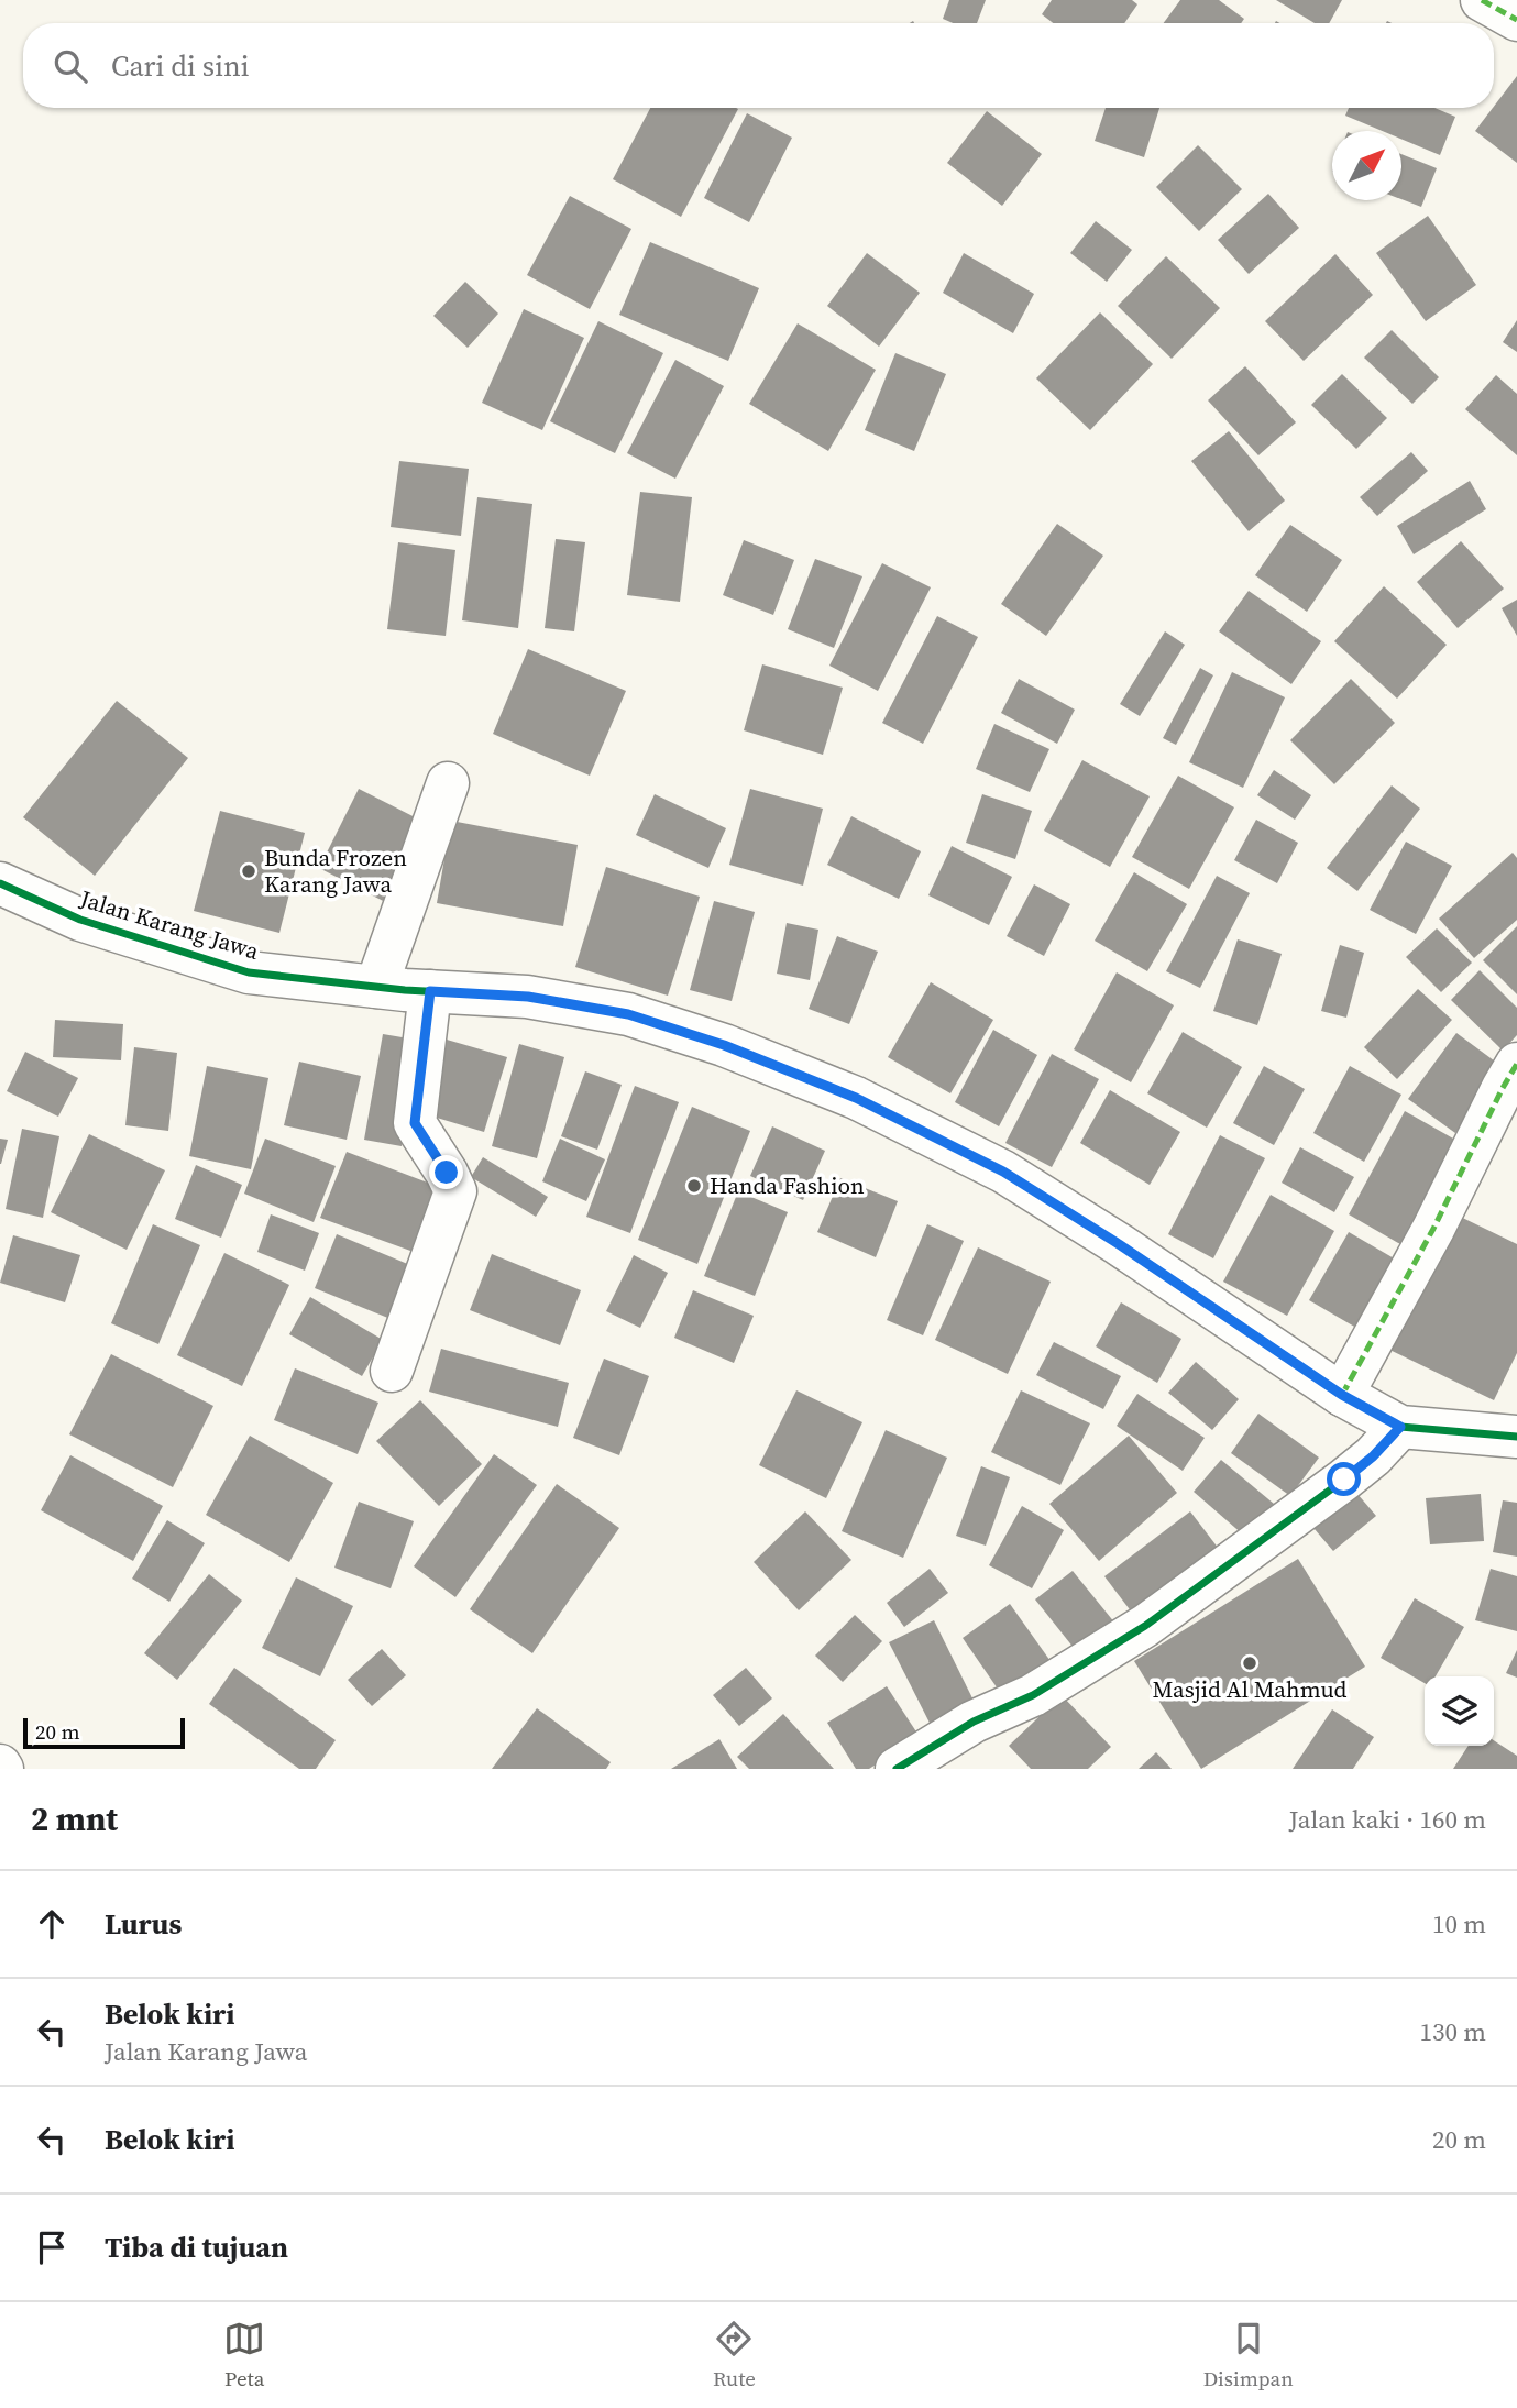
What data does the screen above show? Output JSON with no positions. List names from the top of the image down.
{
  "streets": {
    "street": ["Jalan Karang Jawa"]
  },
  "places": ["Bunda Frozen Karang Jawa", "Handa Fashion", "Masjid Al Mahmud"],
  "scale_bar": "20 m",
  "north": "top right",
  "page": {
    "search": "Cari di sini",
    "scale": "20 m",
    "heading": ["2 mnt", "Jalan kaki · 160 m"],
    "list": [
      ["Lurus", "10 m"],
      ["Belok kiri", "Jalan Karang Jawa", "130 m"],
      ["Belok kiri", "20 m"],
      "Tiba di tujuan"
    ],
    "nav": ["Peta", "Rute", "Disimpan"]
  }
}
